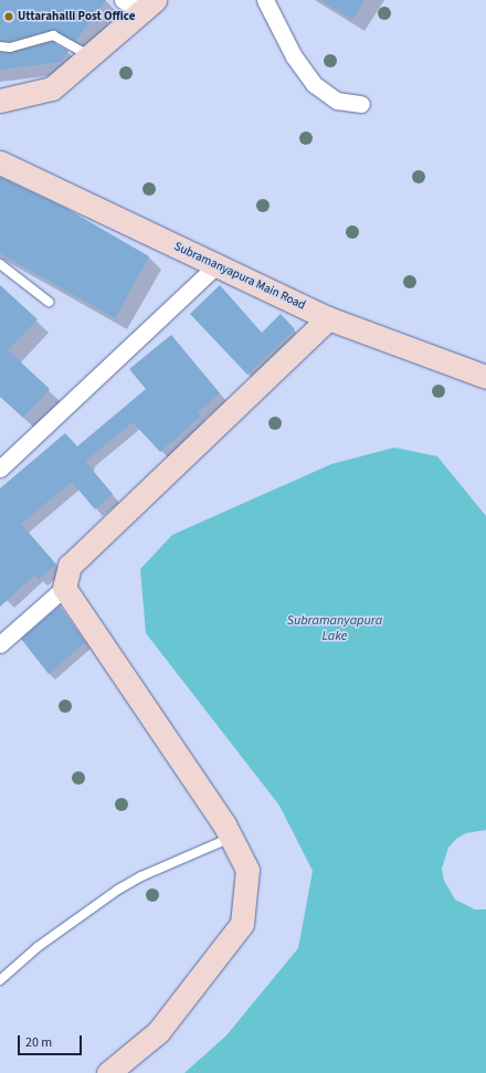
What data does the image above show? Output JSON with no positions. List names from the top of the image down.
{
  "streets": {
    "street": ["Subramanyapura Main Road"]
  },
  "water": ["Subramanyapura Lake"],
  "places": ["Uttarahalli Post Office"],
  "scale_bar": "20 m"
}
